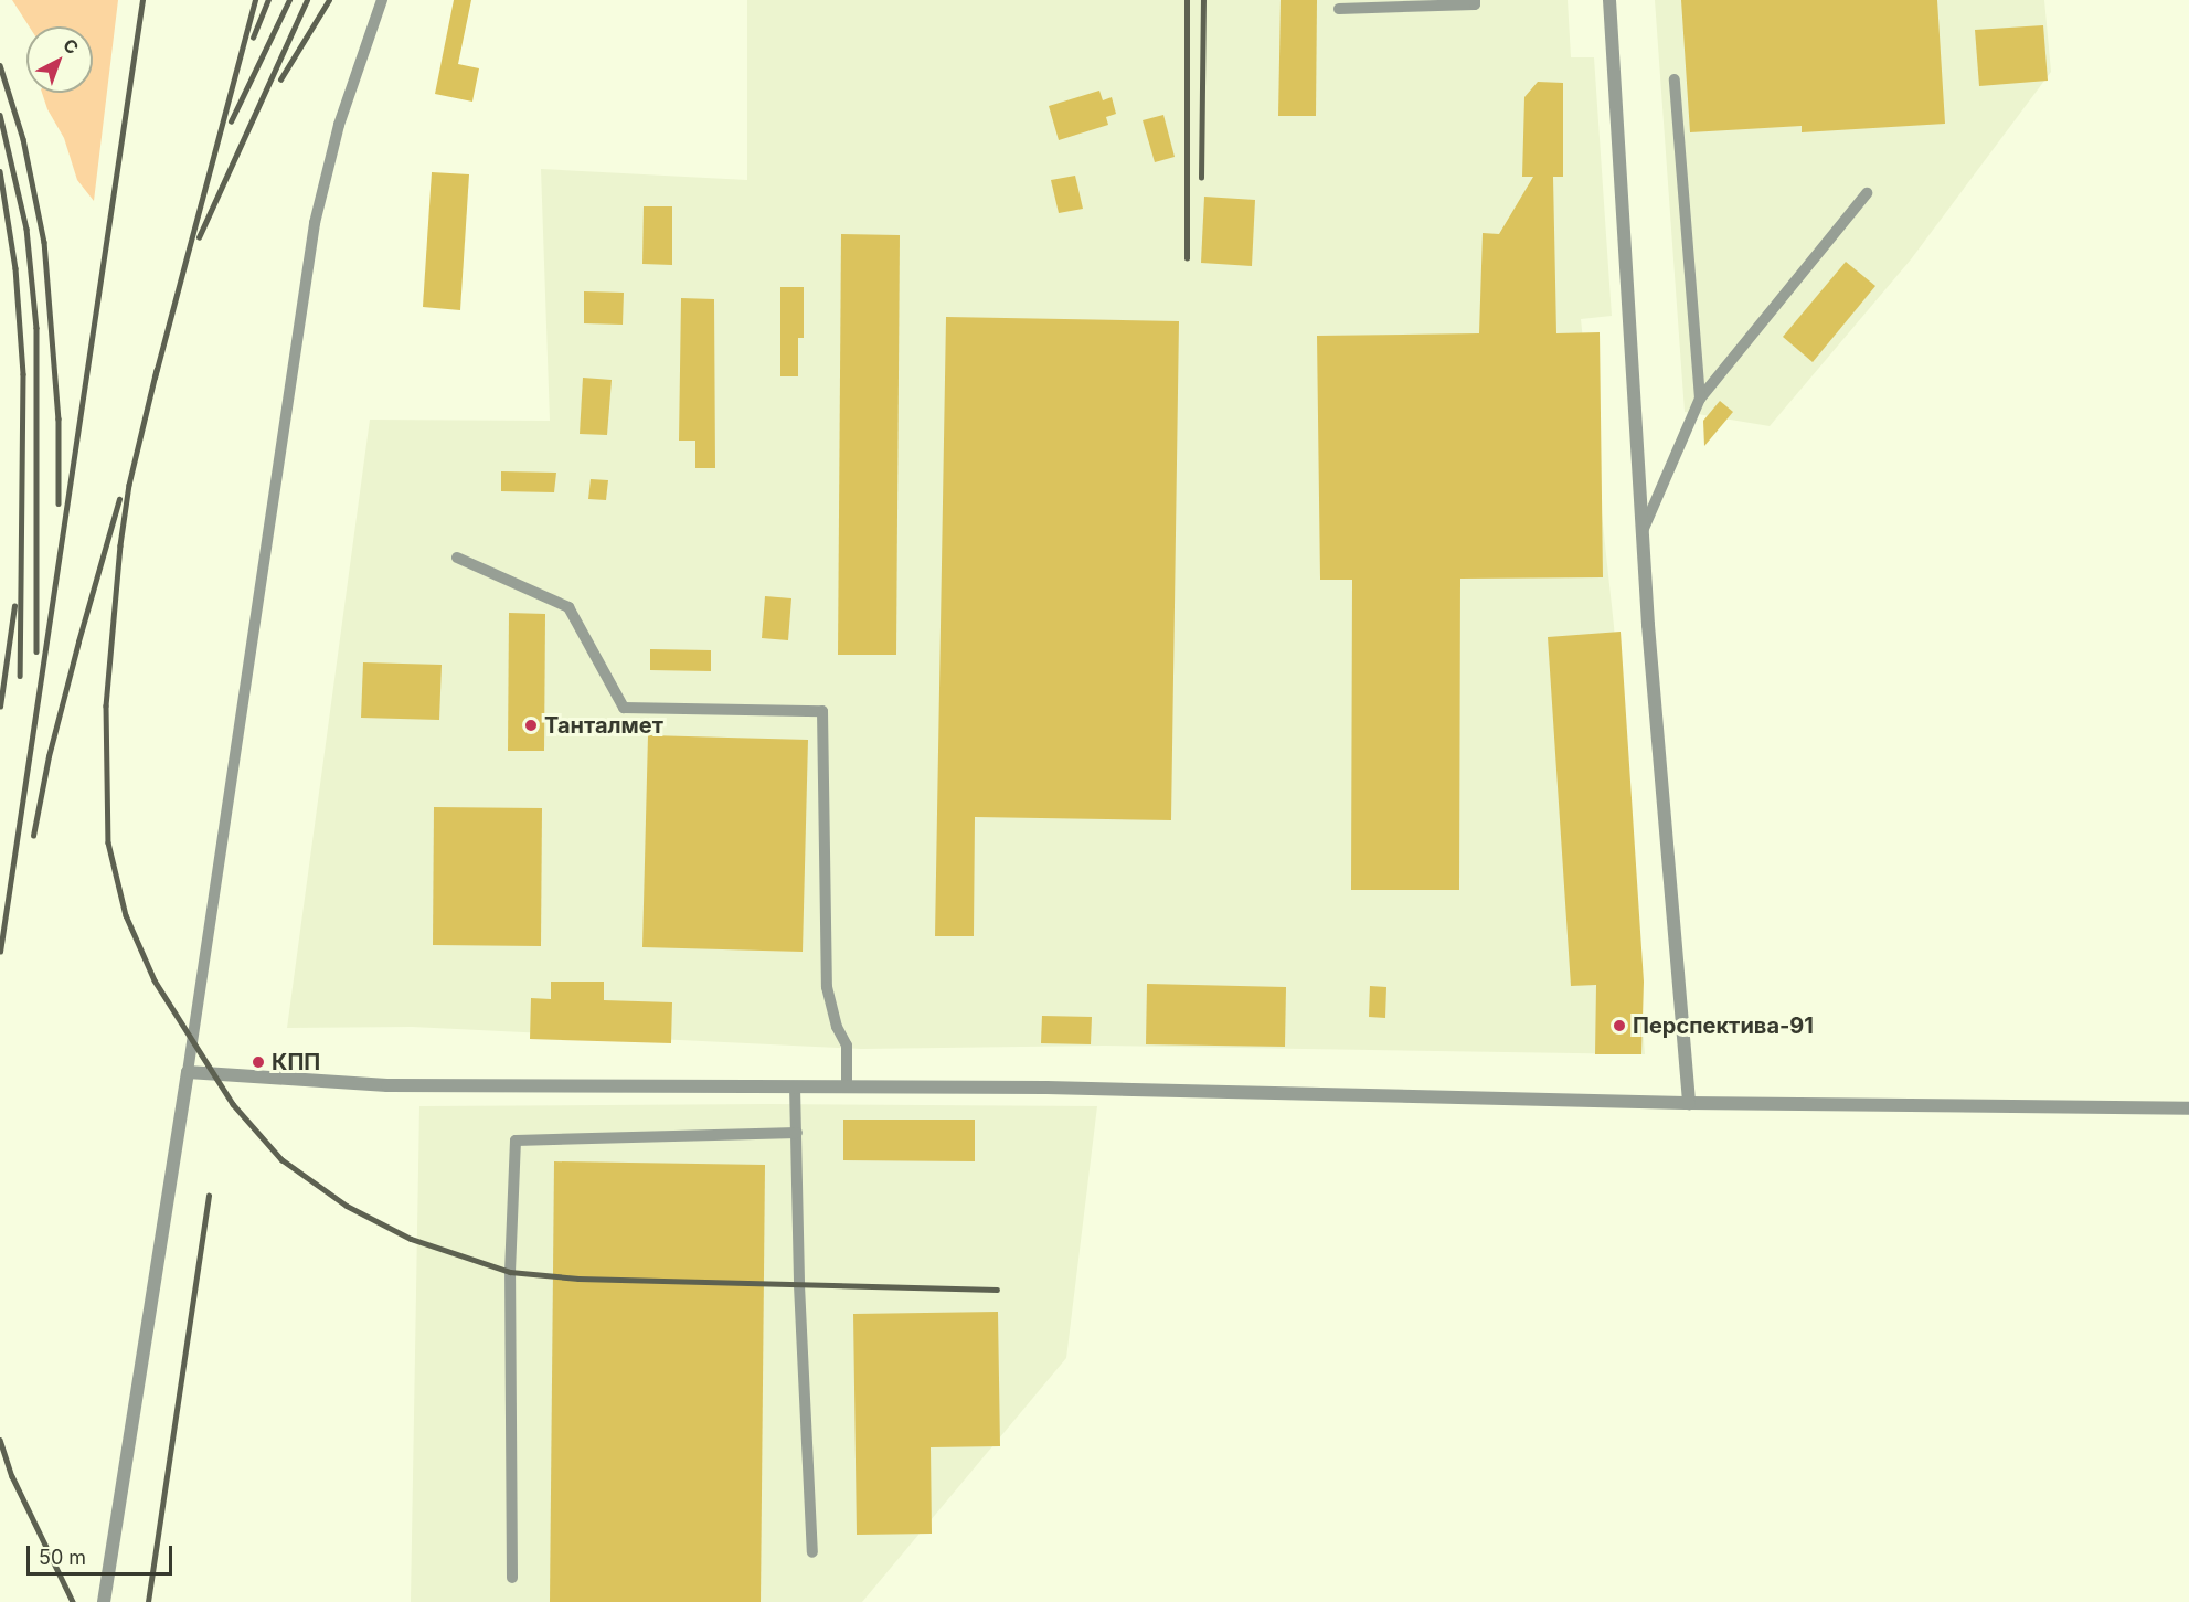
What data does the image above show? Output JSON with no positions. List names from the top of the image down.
{
  "places": ["Танталмет", "Перспектива-91", "КПП"],
  "scale_bar": "50 m",
  "north": "top right"
}
